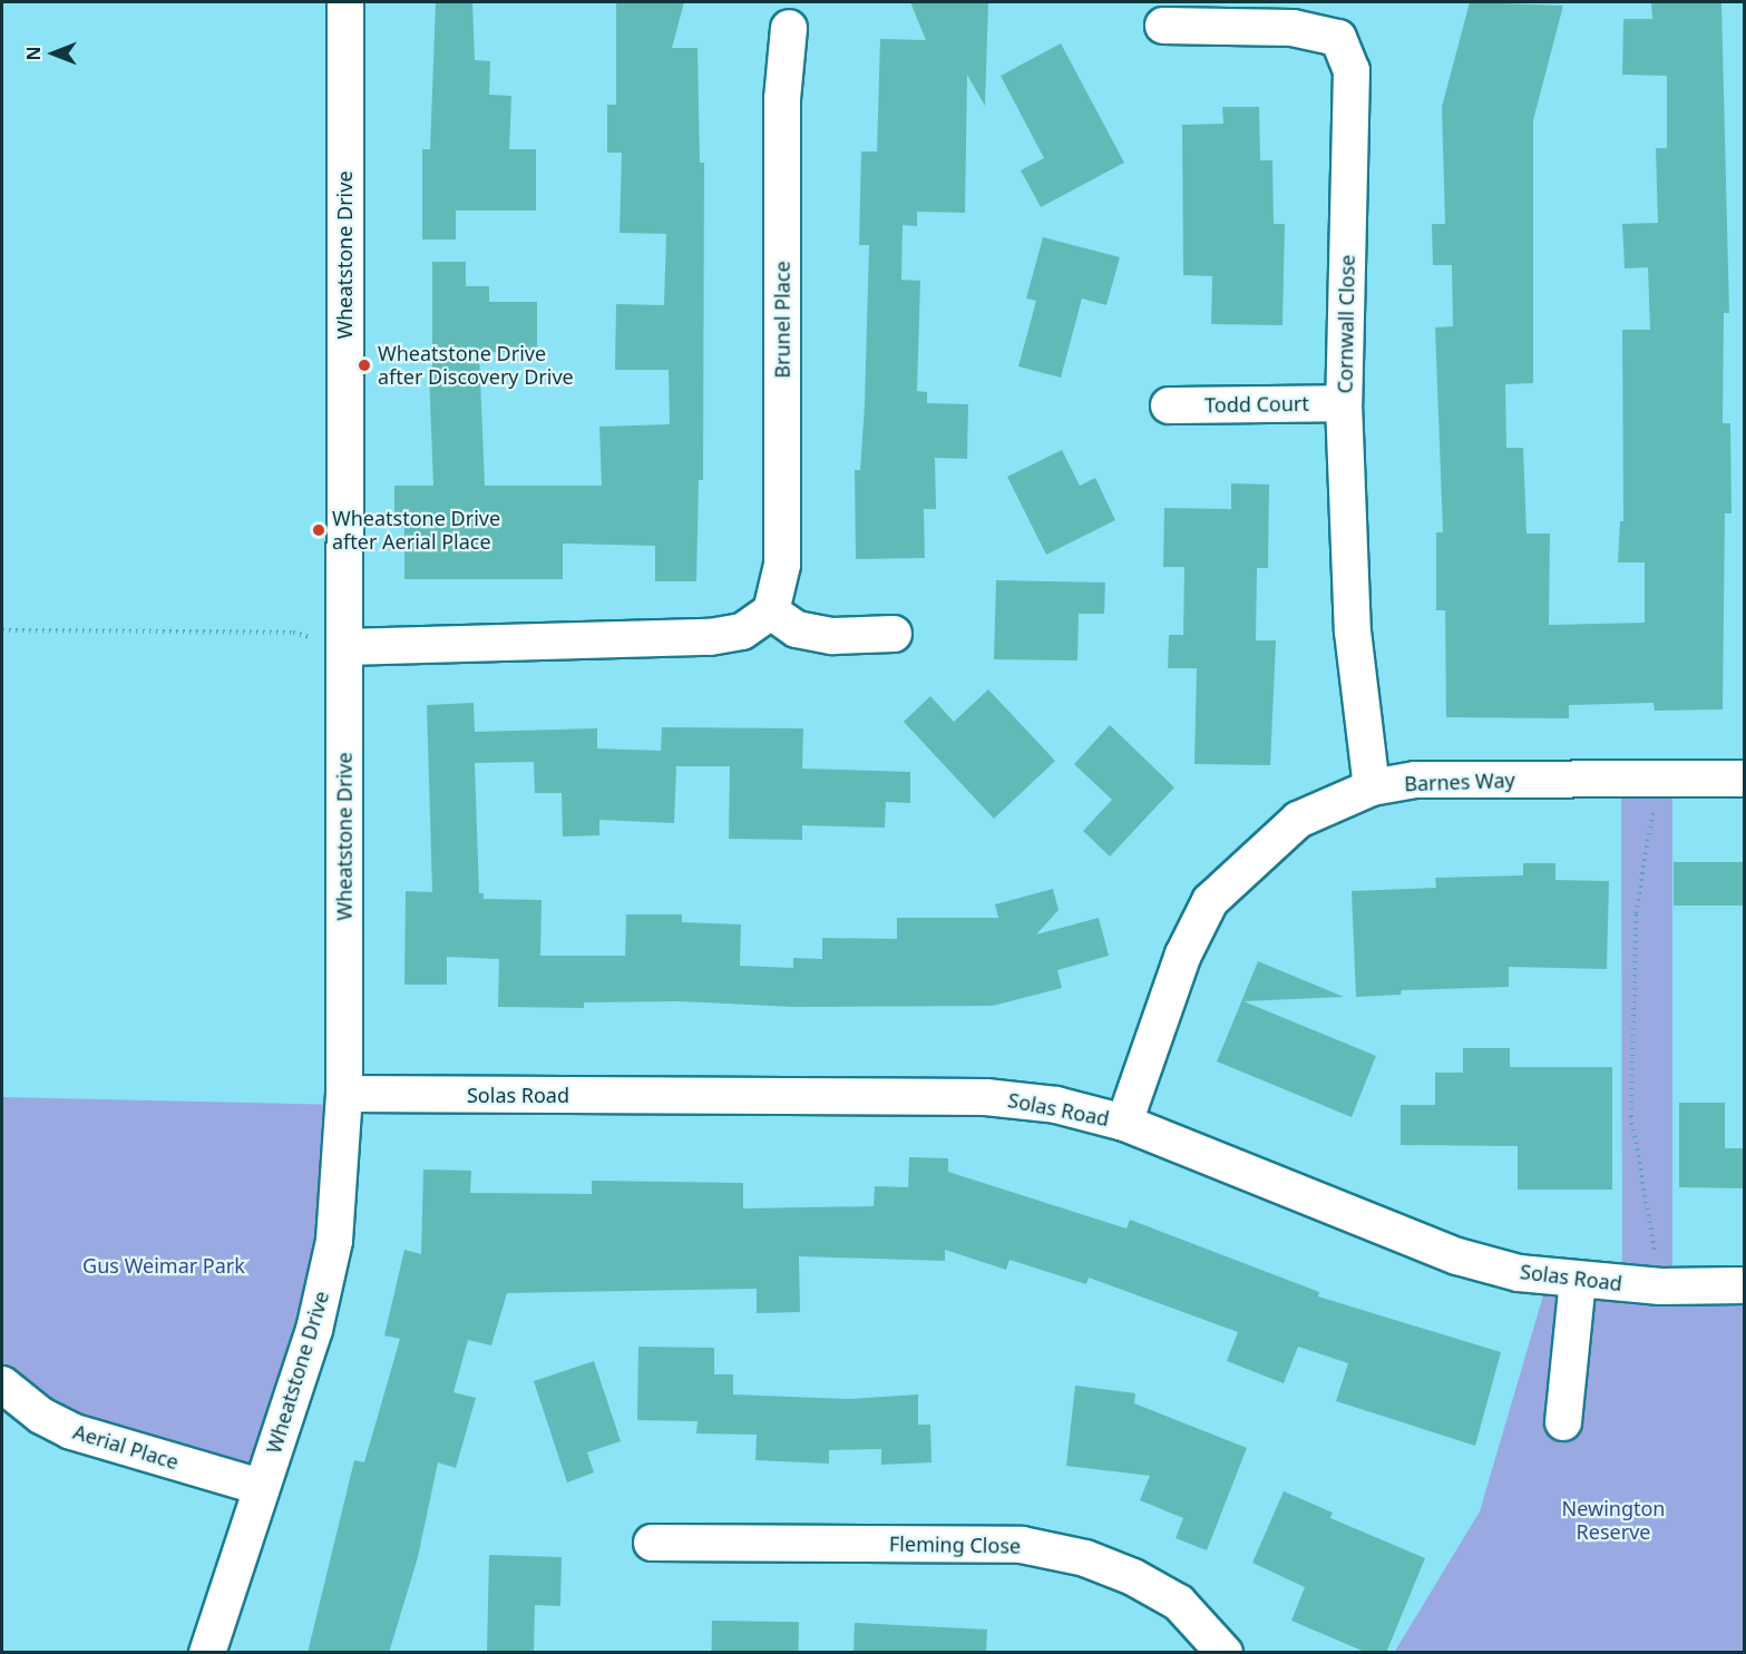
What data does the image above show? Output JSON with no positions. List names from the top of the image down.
{
  "streets": {
    "street": [
      "Wheatstone Drive",
      "Brunel Place",
      "Cornwall Close",
      "Todd Court",
      "Barnes Way",
      "Solas Road",
      "Aerial Place",
      "Fleming Close"
    ]
  },
  "crossings": [
    ["Wheatstone Drive", "Solas Road"],
    ["Wheatstone Drive", "Aerial Place"],
    ["Cornwall Close", "Todd Court"],
    ["Cornwall Close", "Barnes Way"],
    ["Barnes Way", "Solas Road"]
  ],
  "parks": ["Gus Weimar Park", "Newington Reserve"],
  "places": ["Wheatstone Drive after Discovery Drive", "Wheatstone Drive after Aerial Place"],
  "north": "left"
}
